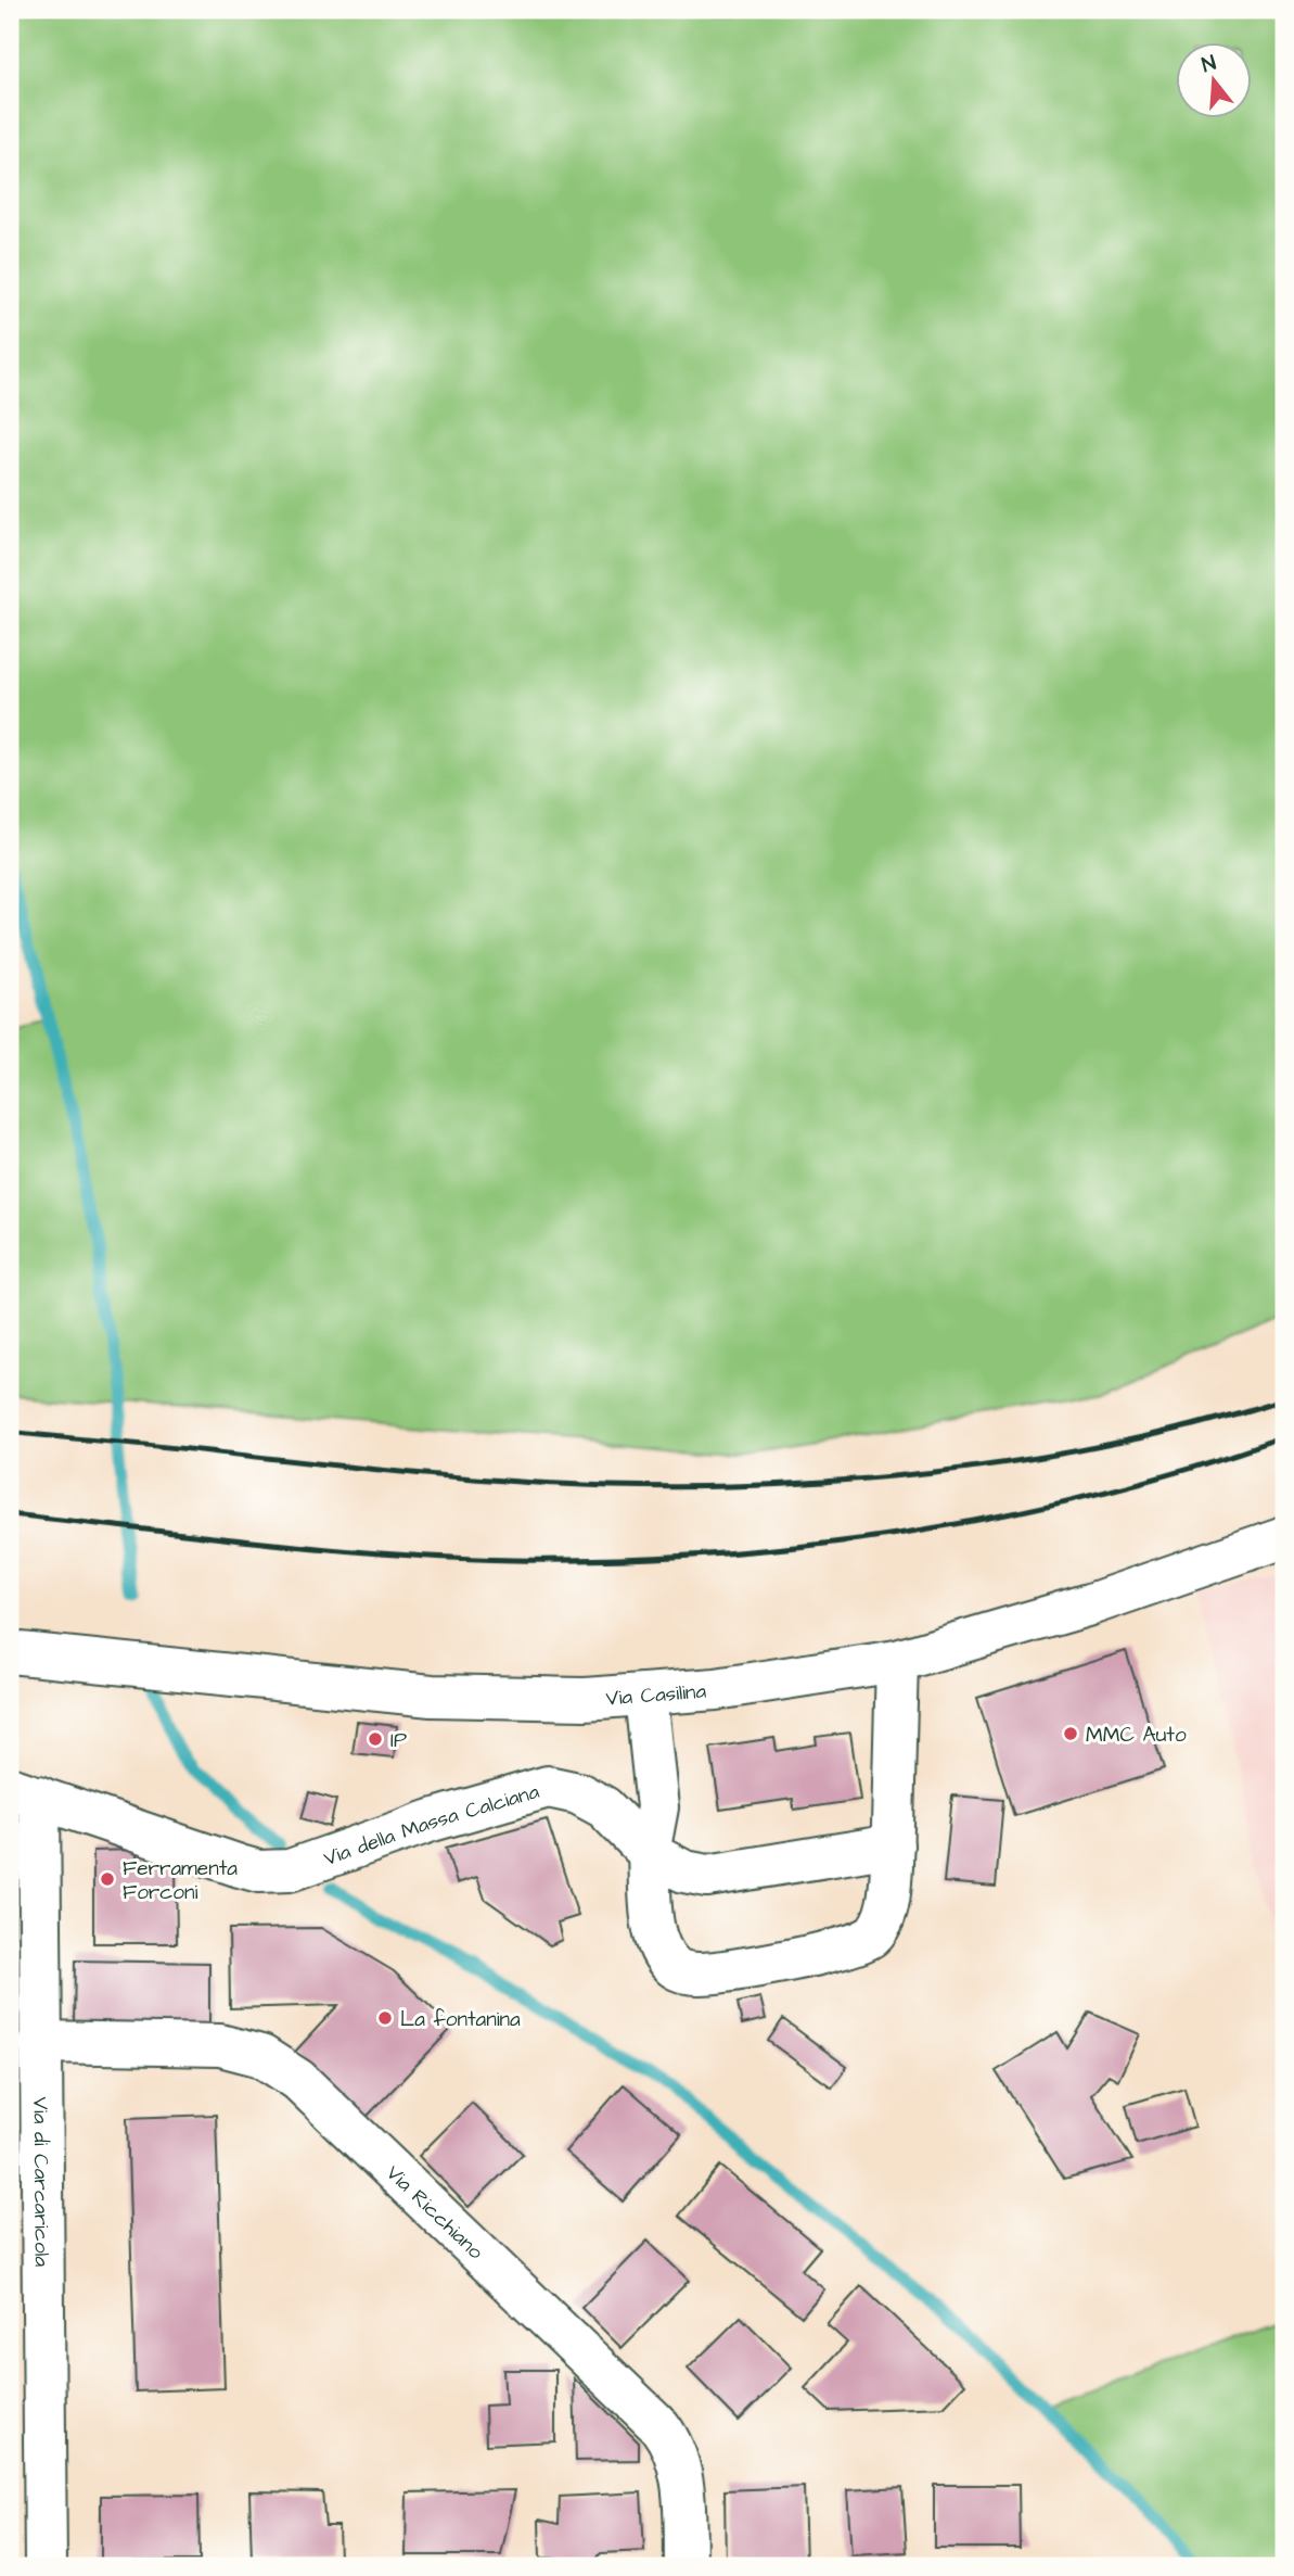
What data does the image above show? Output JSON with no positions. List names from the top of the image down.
{
  "streets": {
    "street": [
      "Via Casilina",
      "Via della Massa Calciana",
      "Via di Carcaricola",
      "Via Ricchiano"
    ]
  },
  "crossings": [
    ["Via della Massa Calciana", "Via di Carcaricola"],
    ["Via di Carcaricola", "Via Ricchiano"]
  ],
  "places": [
    "MMC Auto",
    "IP",
    "Ferramenta Forconi",
    "La fontanina"
  ],
  "north": "top"
}
